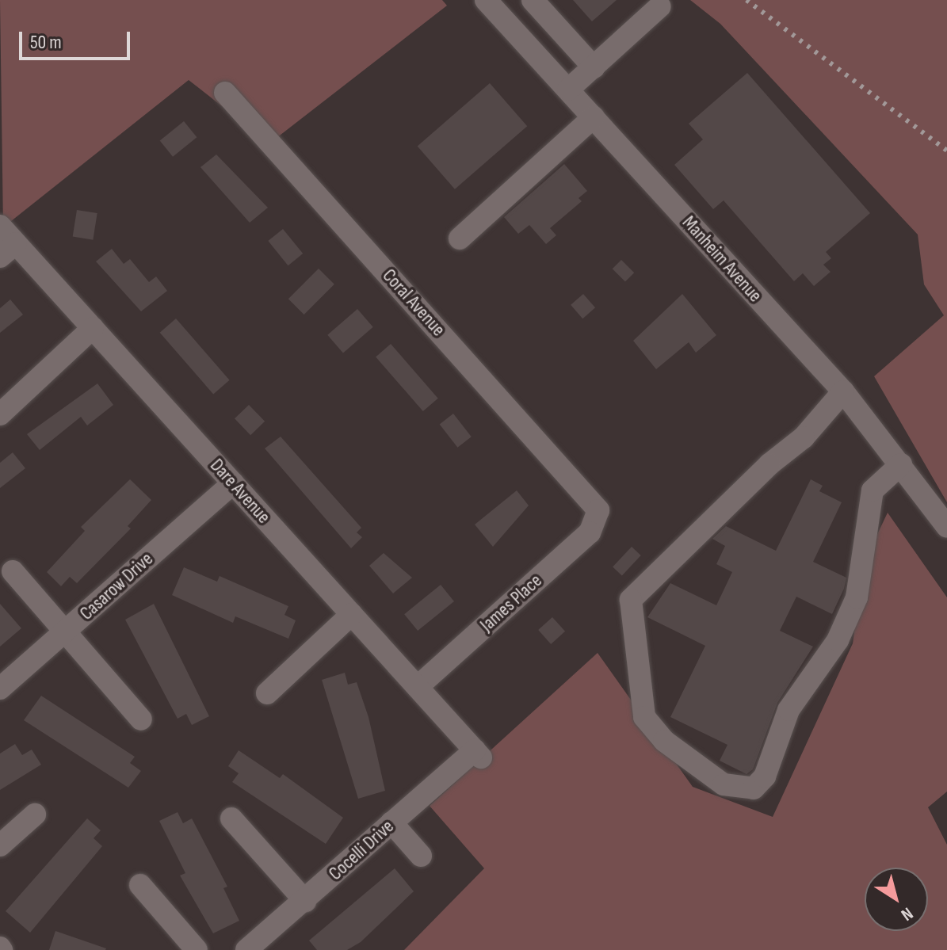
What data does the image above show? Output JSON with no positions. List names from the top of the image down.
{
  "streets": {
    "street": [
      "Manheim Avenue",
      "Coral Avenue",
      "Dare Avenue",
      "Casarow Drive",
      "James Place",
      "Cocelli Drive"
    ]
  },
  "crossings": [
    ["Coral Avenue", "James Place"],
    ["Dare Avenue", "Casarow Drive"],
    ["Dare Avenue", "James Place"],
    ["Dare Avenue", "Cocelli Drive"]
  ],
  "scale_bar": "50 m",
  "north": "bottom right"
}
